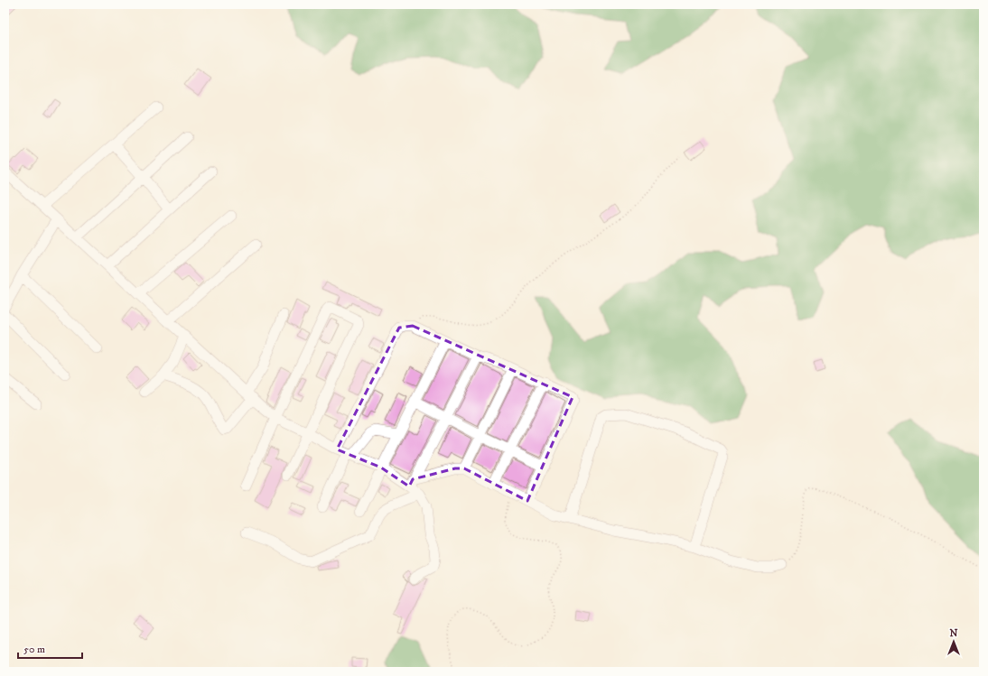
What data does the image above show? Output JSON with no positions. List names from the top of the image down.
{
  "scale_bar": "50 m",
  "north": "top"
}
